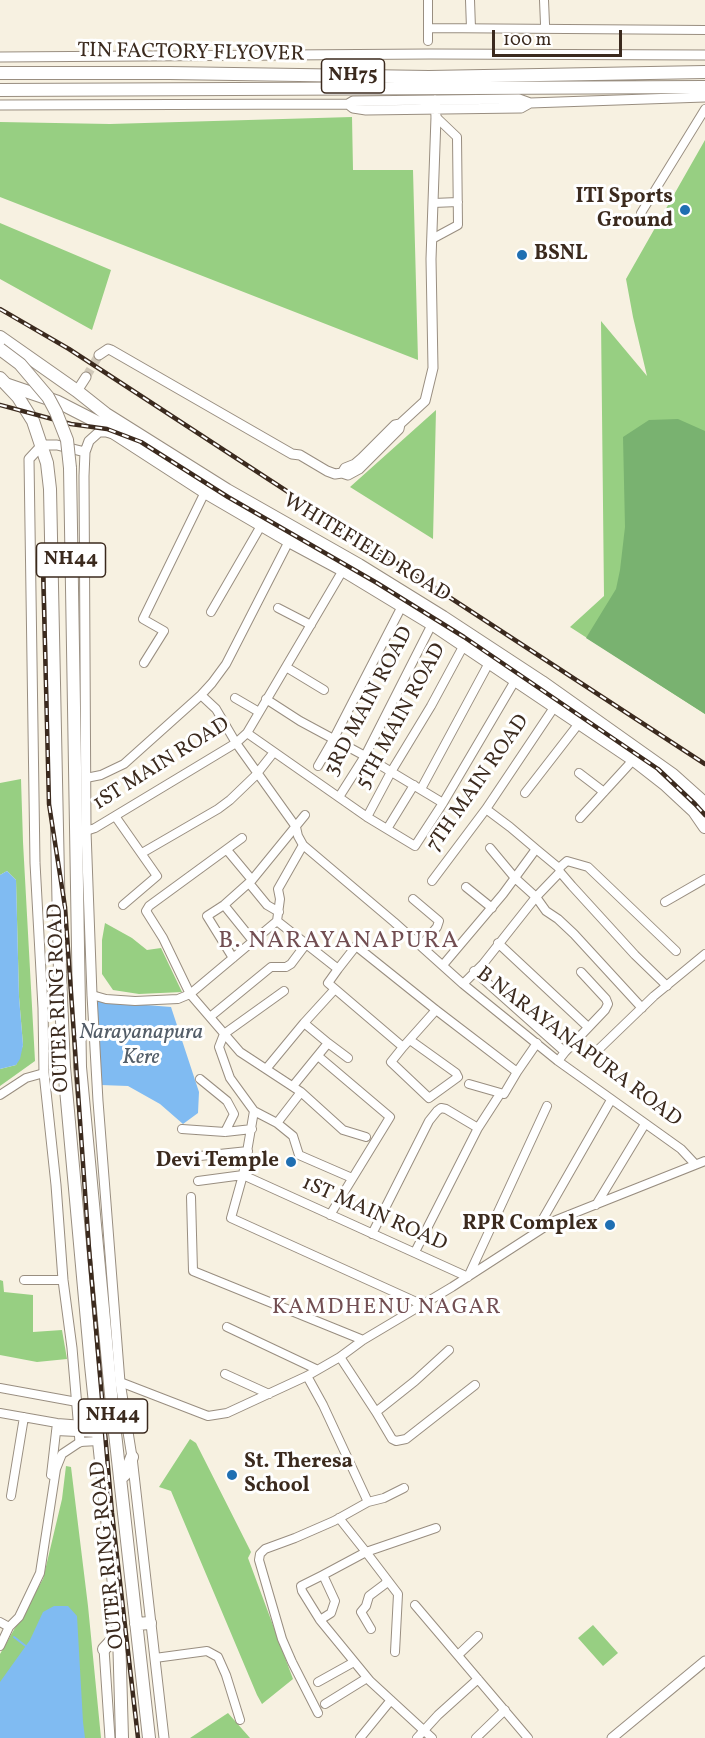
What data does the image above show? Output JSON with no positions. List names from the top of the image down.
{
  "streets": {
    "main road": [
      "TIN FACTORY FLYOVER",
      "NH75",
      "WHITEFIELD ROAD",
      "NH44",
      "OUTER RING ROAD"
    ],
    "street": [
      "3RD MAIN ROAD",
      "5TH MAIN ROAD",
      "1ST MAIN ROAD",
      "7TH MAIN ROAD",
      "B NARAYANAPURA ROAD"
    ]
  },
  "crossings": [
    ["WHITEFIELD ROAD", "3RD MAIN ROAD"],
    ["WHITEFIELD ROAD", "5TH MAIN ROAD"],
    ["WHITEFIELD ROAD", "1ST MAIN ROAD"],
    ["WHITEFIELD ROAD", "7TH MAIN ROAD"],
    ["WHITEFIELD ROAD", "OUTER RING ROAD"],
    ["1ST MAIN ROAD", "B NARAYANAPURA ROAD"]
  ],
  "districts": ["B. NARAYANAPURA", "KAMDHENU NAGAR"],
  "water": ["Narayanapura Kere"],
  "places": [
    "ITI Sports Ground",
    "BSNL",
    "Devi Temple",
    "RPR Complex",
    "St. Theresa School"
  ],
  "scale_bar": "100 m"
}
